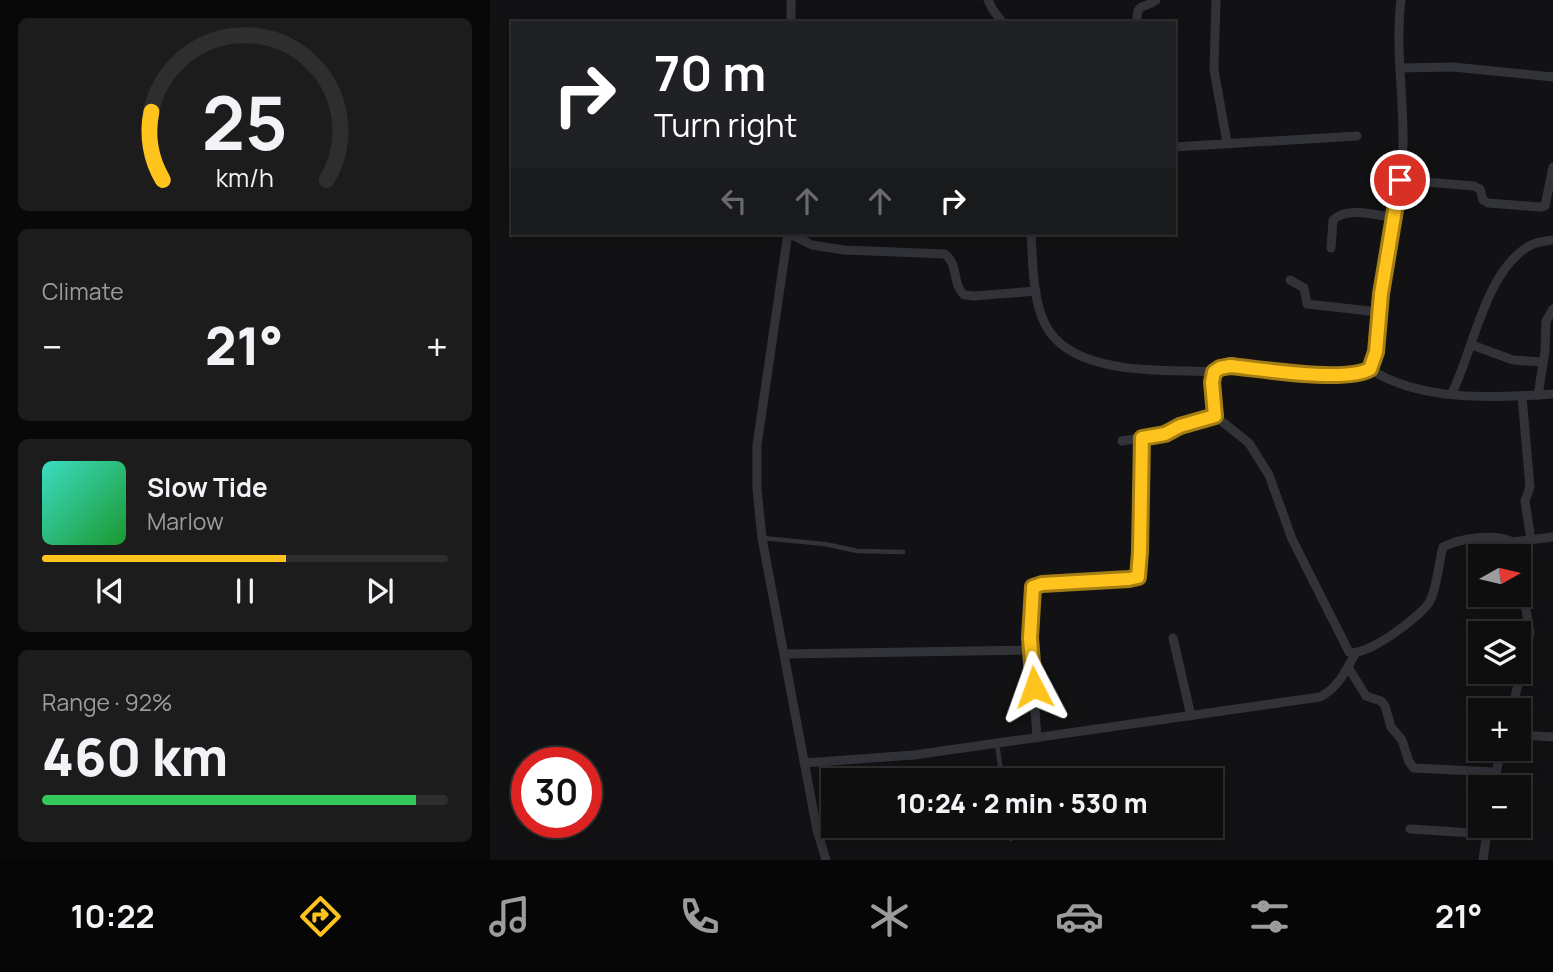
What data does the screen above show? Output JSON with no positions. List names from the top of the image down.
{
  "north": "right",
  "page": {
    "turn": ["70 m", "Turn right"],
    "tile": [
      "Climate",
      ["Range · 92%", "460 km"]
    ],
    "heat": ["−", "21°", "+"],
    "song": ["Slow Tide", "Marlow"],
    "map_buttons": ["+", "−"],
    "limit": "30",
    "trip": "10:24 · 2 min · 530 m",
    "tabs": ["10:22", "21°"],
    "gauge": ["25", "km/h"]
  }
}
